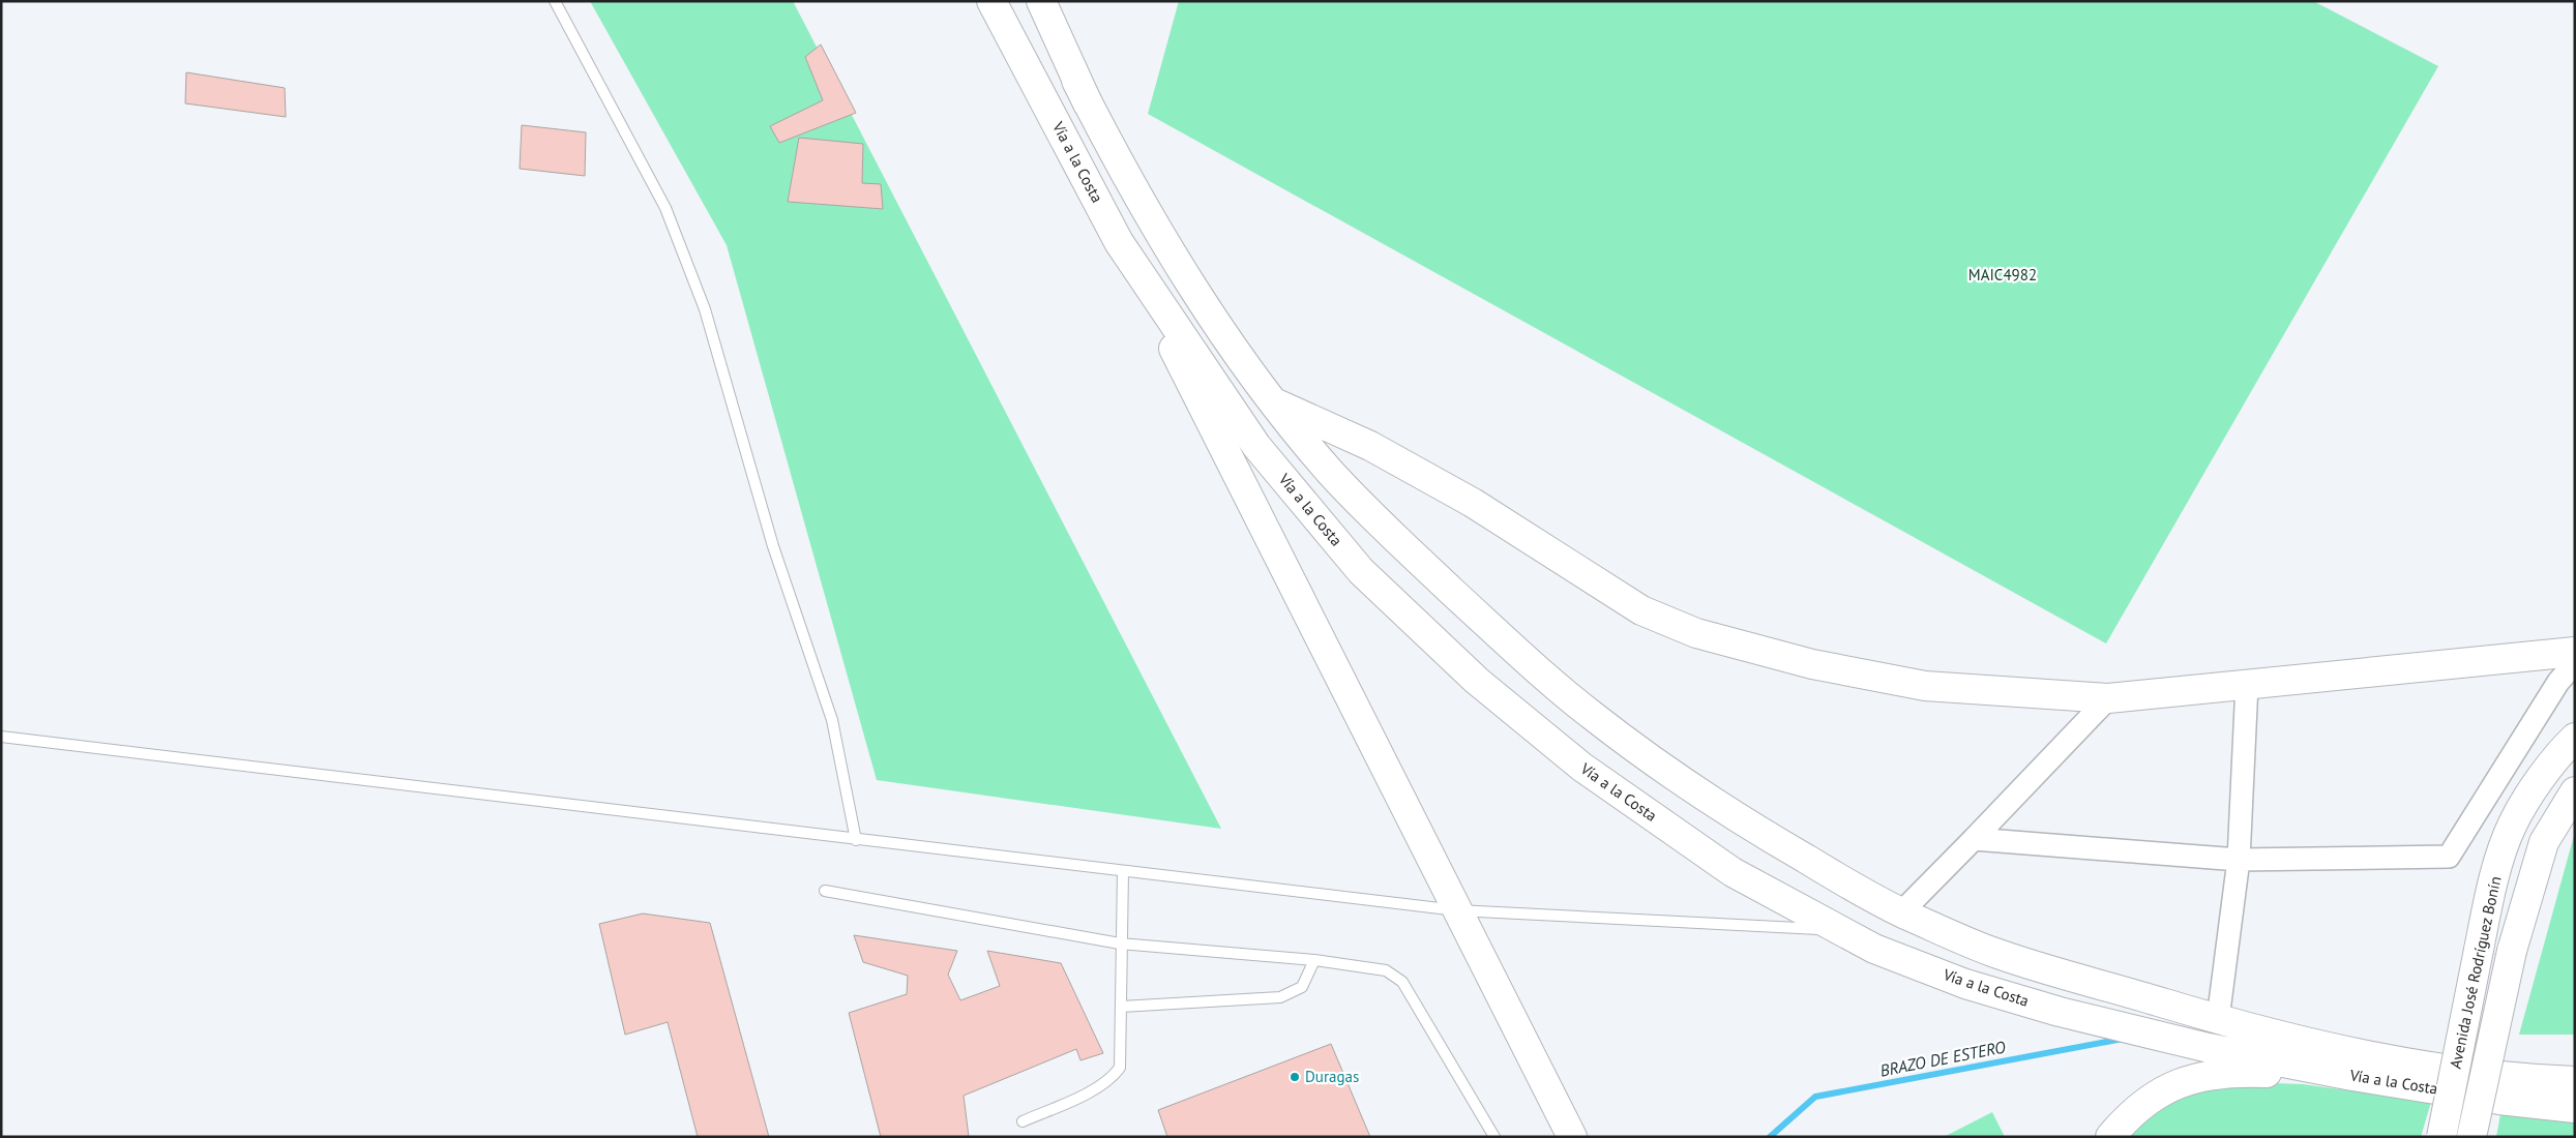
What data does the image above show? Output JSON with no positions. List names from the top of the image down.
{
  "streets": {
    "main road": ["Vía a la Costa", "Avenida José Rodríguez Bonín"]
  },
  "water": ["BRAZO DE ESTERO"],
  "parks": ["MAIC4982"],
  "places": ["Duragas"]
}
